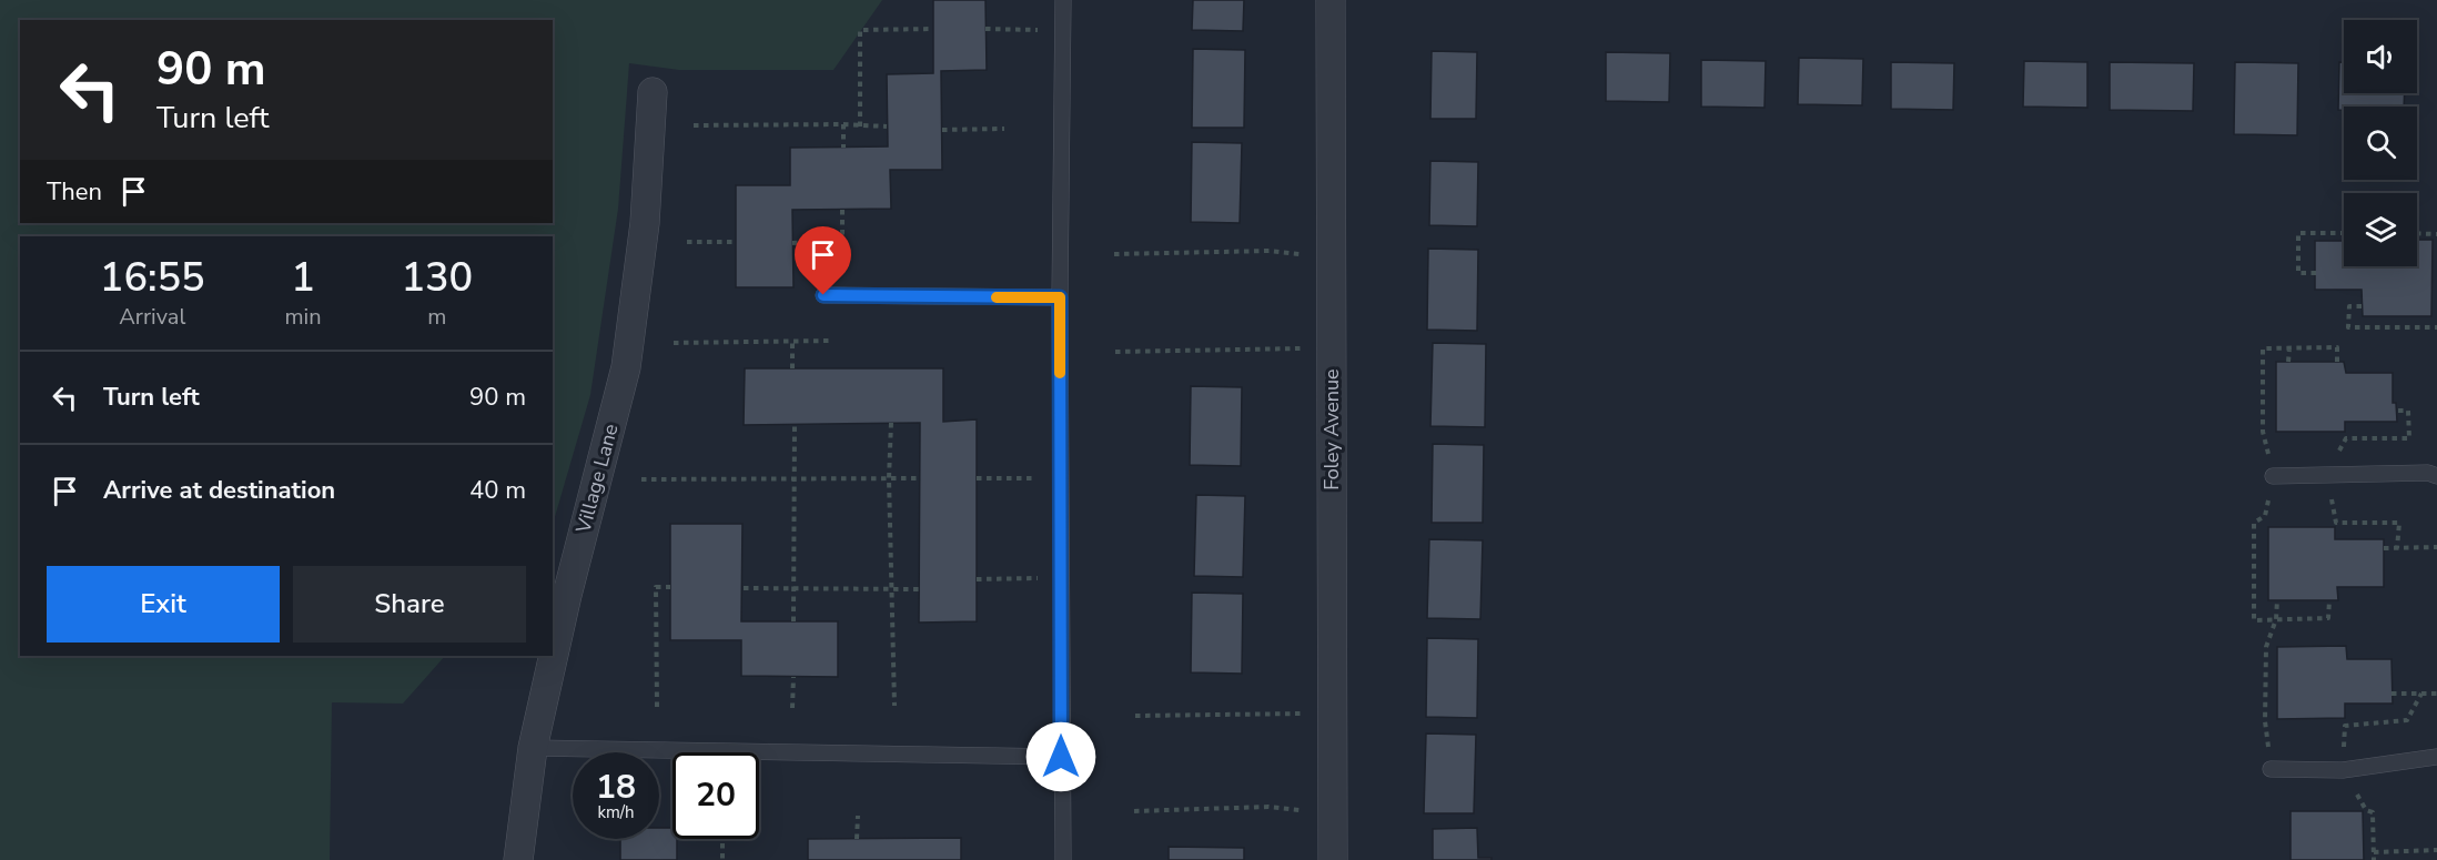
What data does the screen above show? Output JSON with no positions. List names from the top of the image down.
{
  "streets": {
    "street": ["Foley Avenue", "Village Lane"]
  },
  "page": {
    "turn": ["90 m", "Turn left"],
    "then": "Then",
    "eta": [
      "16:55",
      "Arrival",
      "1",
      "min",
      "130",
      "m"
    ],
    "list": [
      {
        "name": "Turn left",
        "value": "90 m"
      },
      {
        "name": "Arrive at destination",
        "value": "40 m"
      }
    ],
    "buttons": ["Exit", "Share"],
    "speed": "18 km/h",
    "limit": "20"
  }
}
